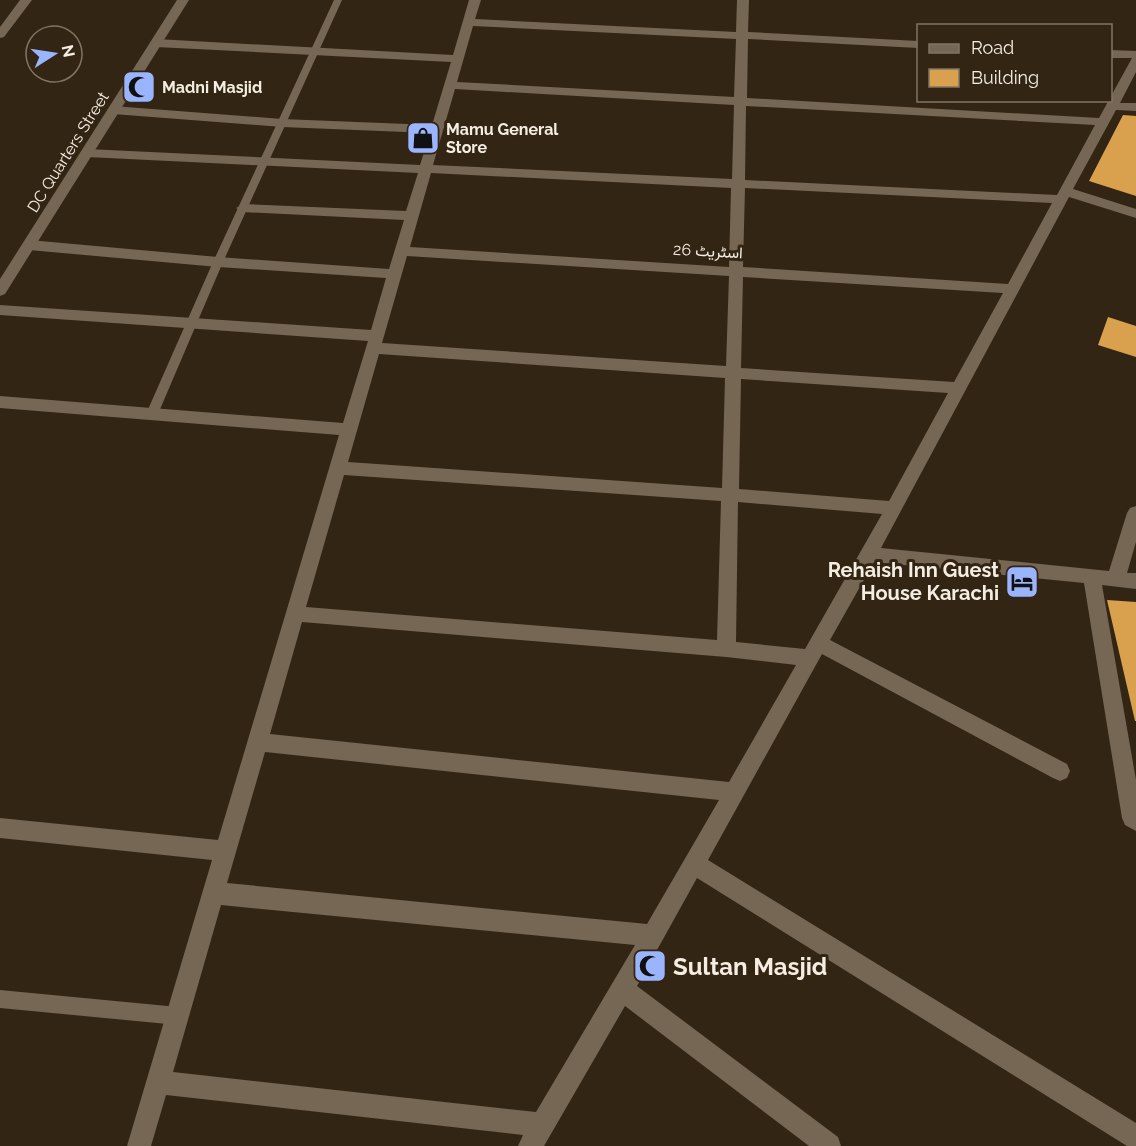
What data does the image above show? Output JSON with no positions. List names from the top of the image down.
{
  "streets": {
    "street": ["DC Quarters Street", "اسٹریٹ 26"]
  },
  "places": {
    "mosque": ["Madni Masjid", "Sultan Masjid"],
    "shop": ["Mamu General Store"],
    "hotel": ["Rehaish Inn Guest House Karachi"]
  },
  "legend": ["Road", "Building"],
  "north": "right"
}
